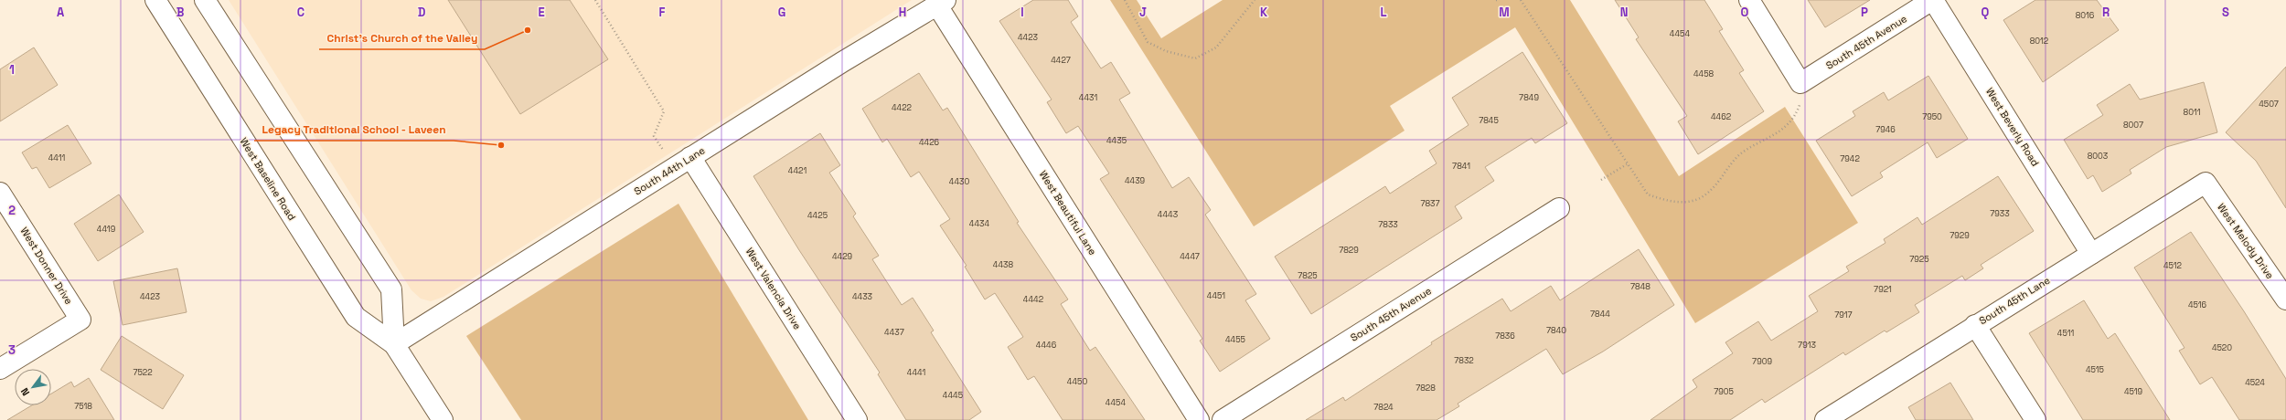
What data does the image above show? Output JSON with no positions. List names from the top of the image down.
{
  "streets": {
    "street": [
      "South 45th Avenue",
      "West Beverly Road",
      "South 44th Lane",
      "West Baseline Road",
      "West Beautiful Lane",
      "West Melody Drive",
      "West Donner Drive",
      "West Valencia Drive",
      "South 45th Lane"
    ]
  },
  "crossings": [
    ["South 45th Avenue", "West Beverly Road"],
    ["West Beverly Road", "South 45th Lane"],
    ["South 44th Lane", "West Baseline Road"],
    ["South 44th Lane", "West Beautiful Lane"],
    ["South 44th Lane", "West Valencia Drive"],
    ["West Melody Drive", "South 45th Lane"]
  ],
  "places": ["Christ's Church of the Valley", "Legacy Traditional School - Laveen"],
  "house_numbers": [
    "8016",
    "4454",
    "4423",
    "8012",
    "4427",
    "4458",
    "4431",
    "7849",
    "4507",
    "4422",
    "8011",
    "4462",
    "7950",
    "7845",
    "8007",
    "7946",
    "4435",
    "4426",
    "8003",
    "4411",
    "7942",
    "7841",
    "4421",
    "4439",
    "4430",
    "7837",
    "7933",
    "4443",
    "4425",
    "4434",
    "7833",
    "4419",
    "7929",
    "7829",
    "4429",
    "4447",
    "7925",
    "4438",
    "4512",
    "7825",
    "7848",
    "7921",
    "4451",
    "4423",
    "4433",
    "4442",
    "4516",
    "7844",
    "7917",
    "7840",
    "4437",
    "4511",
    "7836",
    "4455",
    "4446",
    "7913",
    "4520",
    "7832",
    "7909",
    "4515",
    "7522",
    "4441",
    "4450",
    "4524",
    "7828",
    "7905",
    "4519",
    "4445",
    "4454",
    "7518",
    "7824"
  ],
  "north": "bottom left",
  "grid": {
    "columns": [
      "A",
      "B",
      "C",
      "D",
      "E",
      "F",
      "G",
      "H",
      "I",
      "J",
      "K",
      "L",
      "M",
      "N",
      "O",
      "P",
      "Q",
      "R",
      "S"
    ],
    "rows": ["1", "2", "3"]
  }
}
